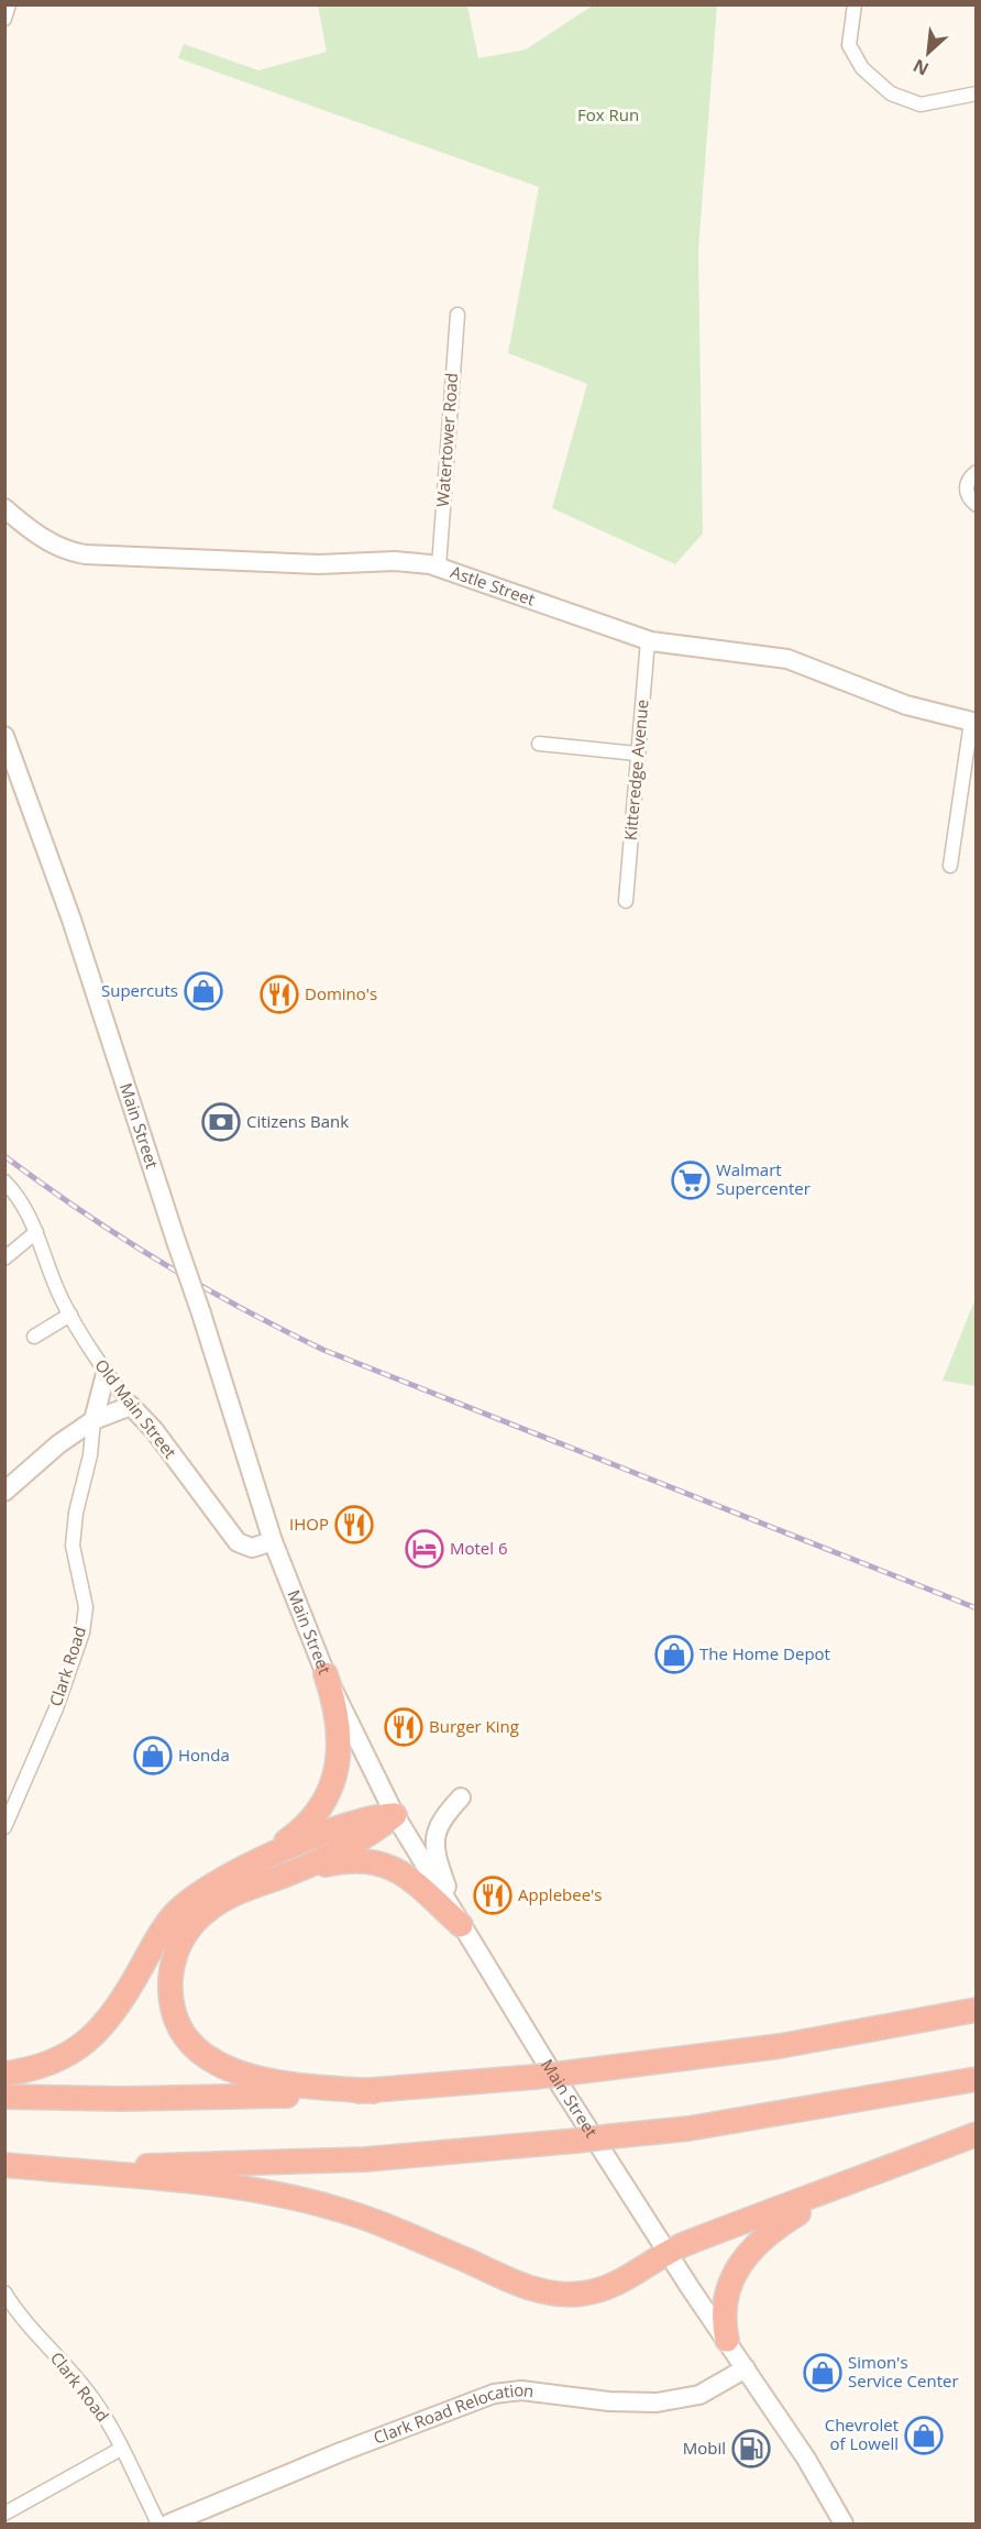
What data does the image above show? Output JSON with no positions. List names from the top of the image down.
{
  "streets": {
    "main road": [
      "Astle Street",
      "Main Street",
      "Old Main Street",
      "Clark Road Relocation"
    ],
    "street": ["Watertower Road", "Kitteredge Avenue", "Clark Road"]
  },
  "crossings": [
    ["Watertower Road", "Astle Street"],
    ["Astle Street", "Kitteredge Avenue"],
    ["Main Street", "Old Main Street"],
    ["Main Street", "Clark Road Relocation"]
  ],
  "parks": ["Fox Run"],
  "places": {
    "shop": [
      "Supercuts",
      "The Home Depot",
      "Honda",
      "Simon's Service Center",
      "Chevrolet of Lowell"
    ],
    "restaurant": [
      "Domino's",
      "IHOP",
      "Burger King",
      "Applebee's"
    ],
    "bank": ["Citizens Bank"],
    "supermarket": ["Walmart Supercenter"],
    "hotel": ["Motel 6"],
    "fuel station": ["Mobil"]
  },
  "north": "bottom left"
}
